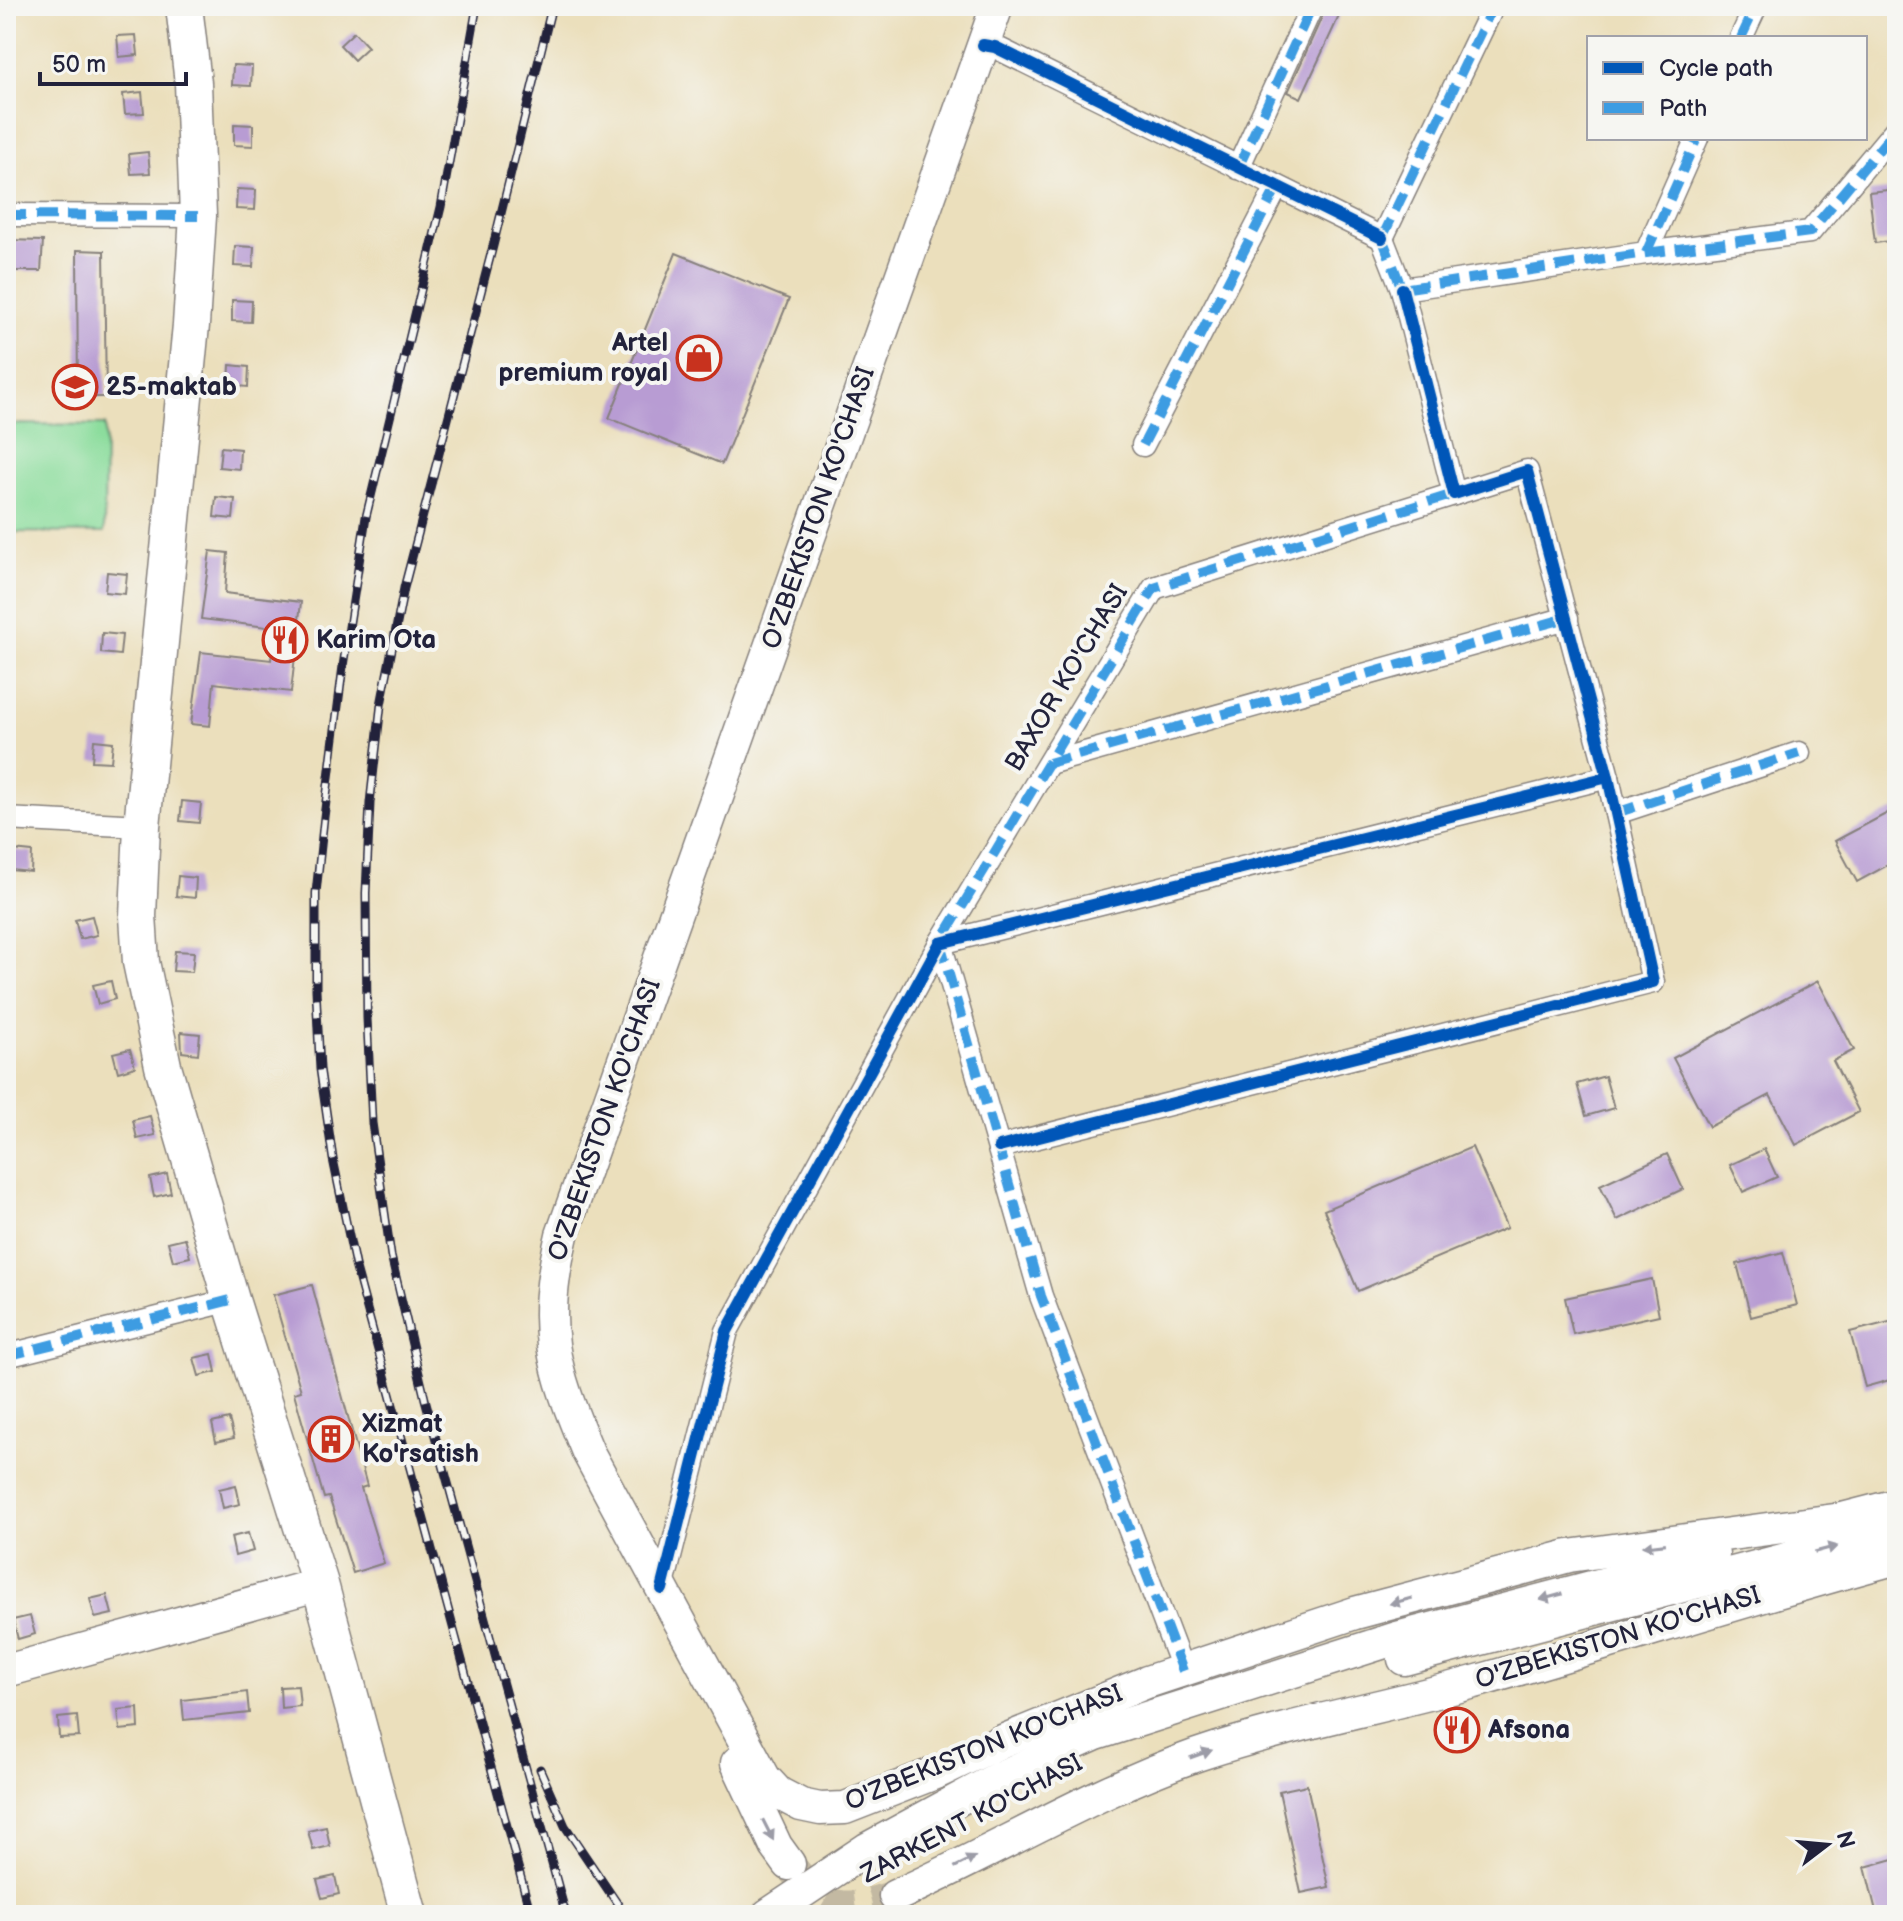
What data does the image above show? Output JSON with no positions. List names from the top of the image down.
{
  "streets": {
    "main road": ["O'ZBEKISTON KO'CHASI", "ZARKENT KO'CHASI"],
    "street": ["BAXOR KO'CHASI"]
  },
  "crossings": [
    ["O'ZBEKISTON KO'CHASI", "BAXOR KO'CHASI"],
    ["O'ZBEKISTON KO'CHASI", "ZARKENT KO'CHASI"]
  ],
  "places": {
    "shop": ["Artel premium royal"],
    "school or university": ["25-maktab"],
    "restaurant": ["Karim Ota", "Afsona"],
    "building": ["Xizmat Ko'rsatish"]
  },
  "legend": ["Cycle path", "Path"],
  "scale_bar": "50 m",
  "north": "right"
}
